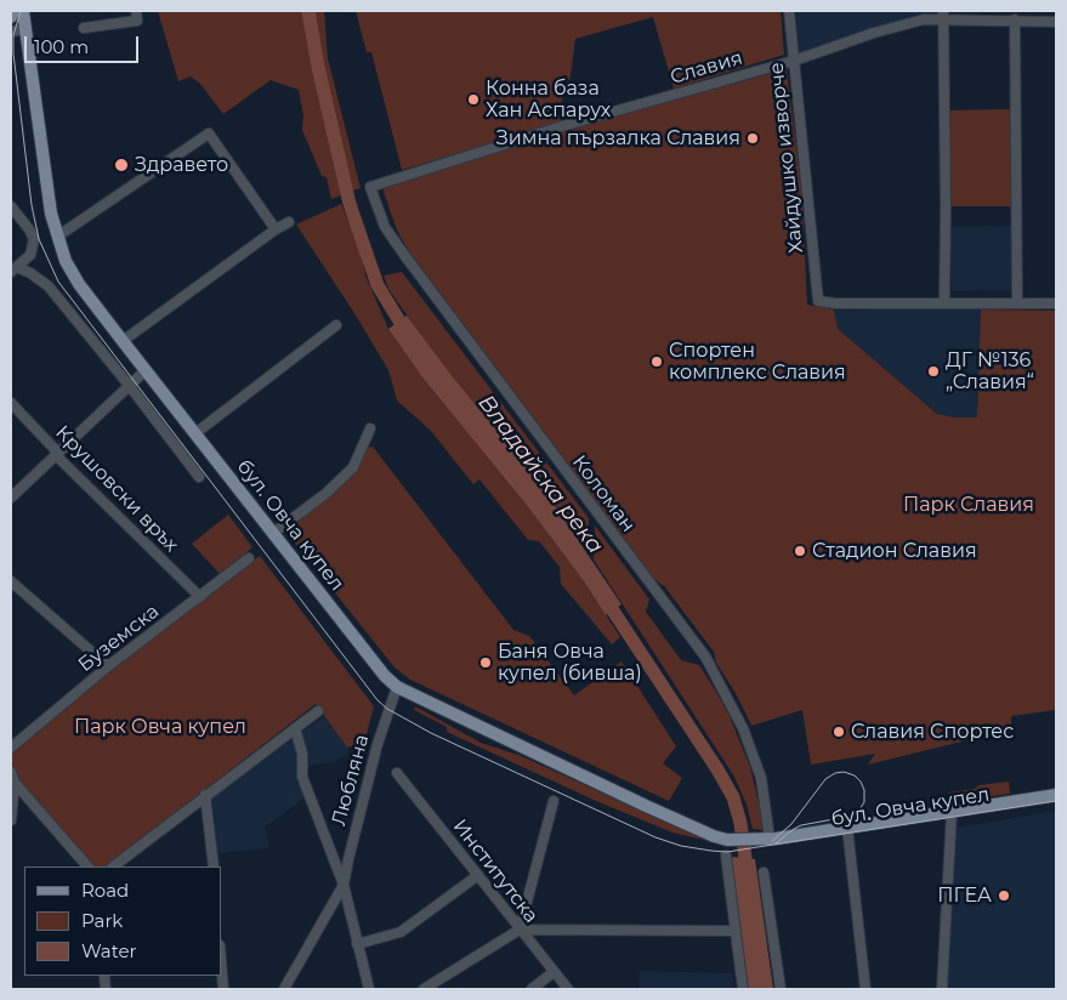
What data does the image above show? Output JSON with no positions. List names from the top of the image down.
{
  "streets": {
    "main road": ["бул. Овча купел"],
    "street": [
      "Славия",
      "Хайдушко изворче",
      "Крушовски връх",
      "Коломан",
      "Буземска",
      "Любляна",
      "Институтска"
    ]
  },
  "crossings": [
    ["Славия", "Хайдушко изворче"],
    ["Славия", "Коломан"],
    ["Крушовски връх", "Буземска"],
    ["Коломан", "бул. Овча купел"],
    ["бул. Овча купел", "Любляна"]
  ],
  "water": ["Владайска река"],
  "parks": ["Парк Славия", "Парк Овча купел"],
  "places": [
    "Конна база Хан Аспарух",
    "Зимна пързалка Славия",
    "Здравето",
    "Спортен комплекс Славия",
    "ДГ №136 „Славия“",
    "Стадион Славия",
    "Баня Овча купел (бивша)",
    "Славия Спортес",
    "ПГЕА"
  ],
  "legend": ["Road", "Park", "Water"],
  "scale_bar": "100 m"
}
